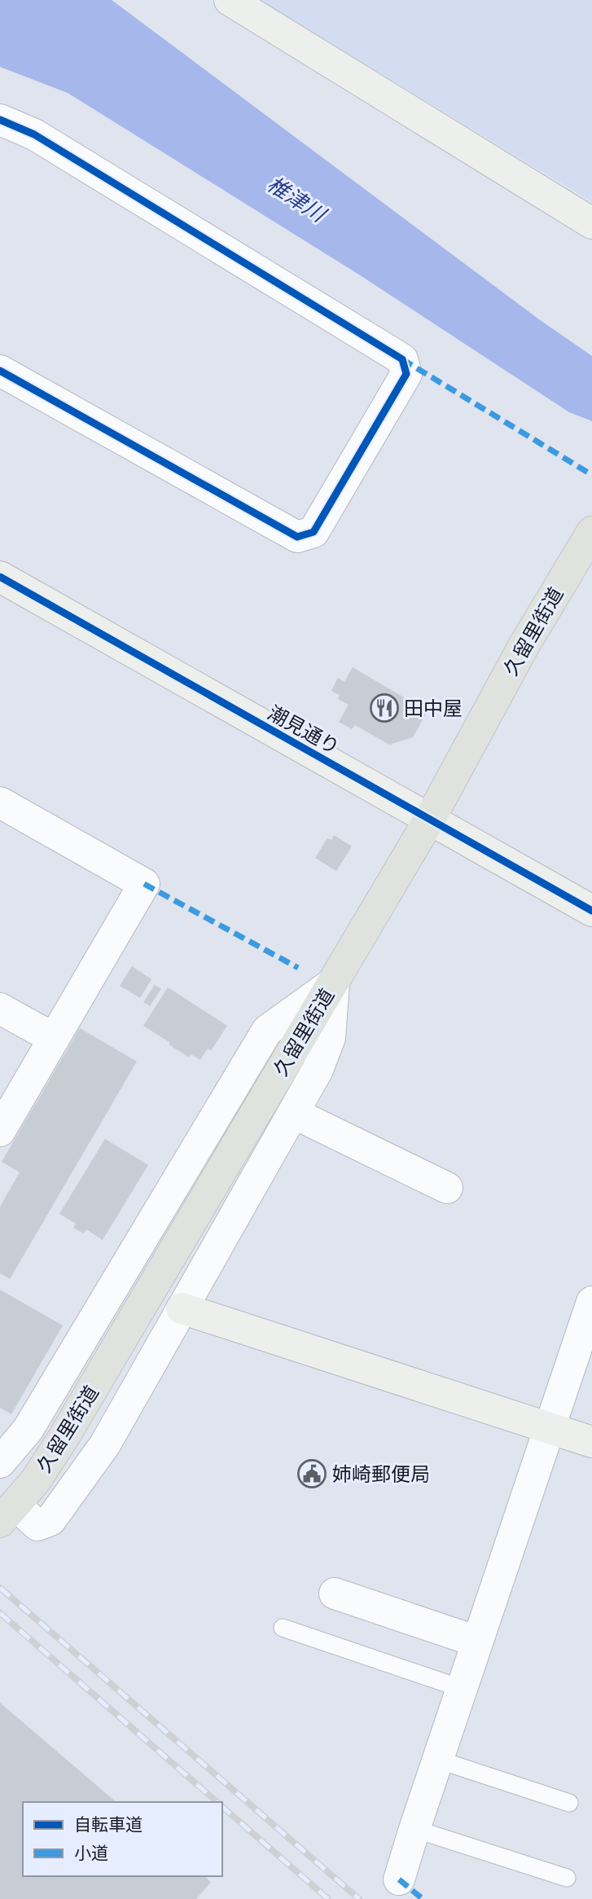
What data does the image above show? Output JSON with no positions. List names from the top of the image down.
{
  "streets": {
    "main road": ["久留里街道"],
    "street": ["潮見通り"]
  },
  "crossings": [
    ["久留里街道", "潮見通り"]
  ],
  "water": ["椎津川"],
  "places": {
    "restaurant": ["田中屋"],
    "public building": ["姉崎郵便局"]
  },
  "legend": ["自転車道", "小道"]
}
